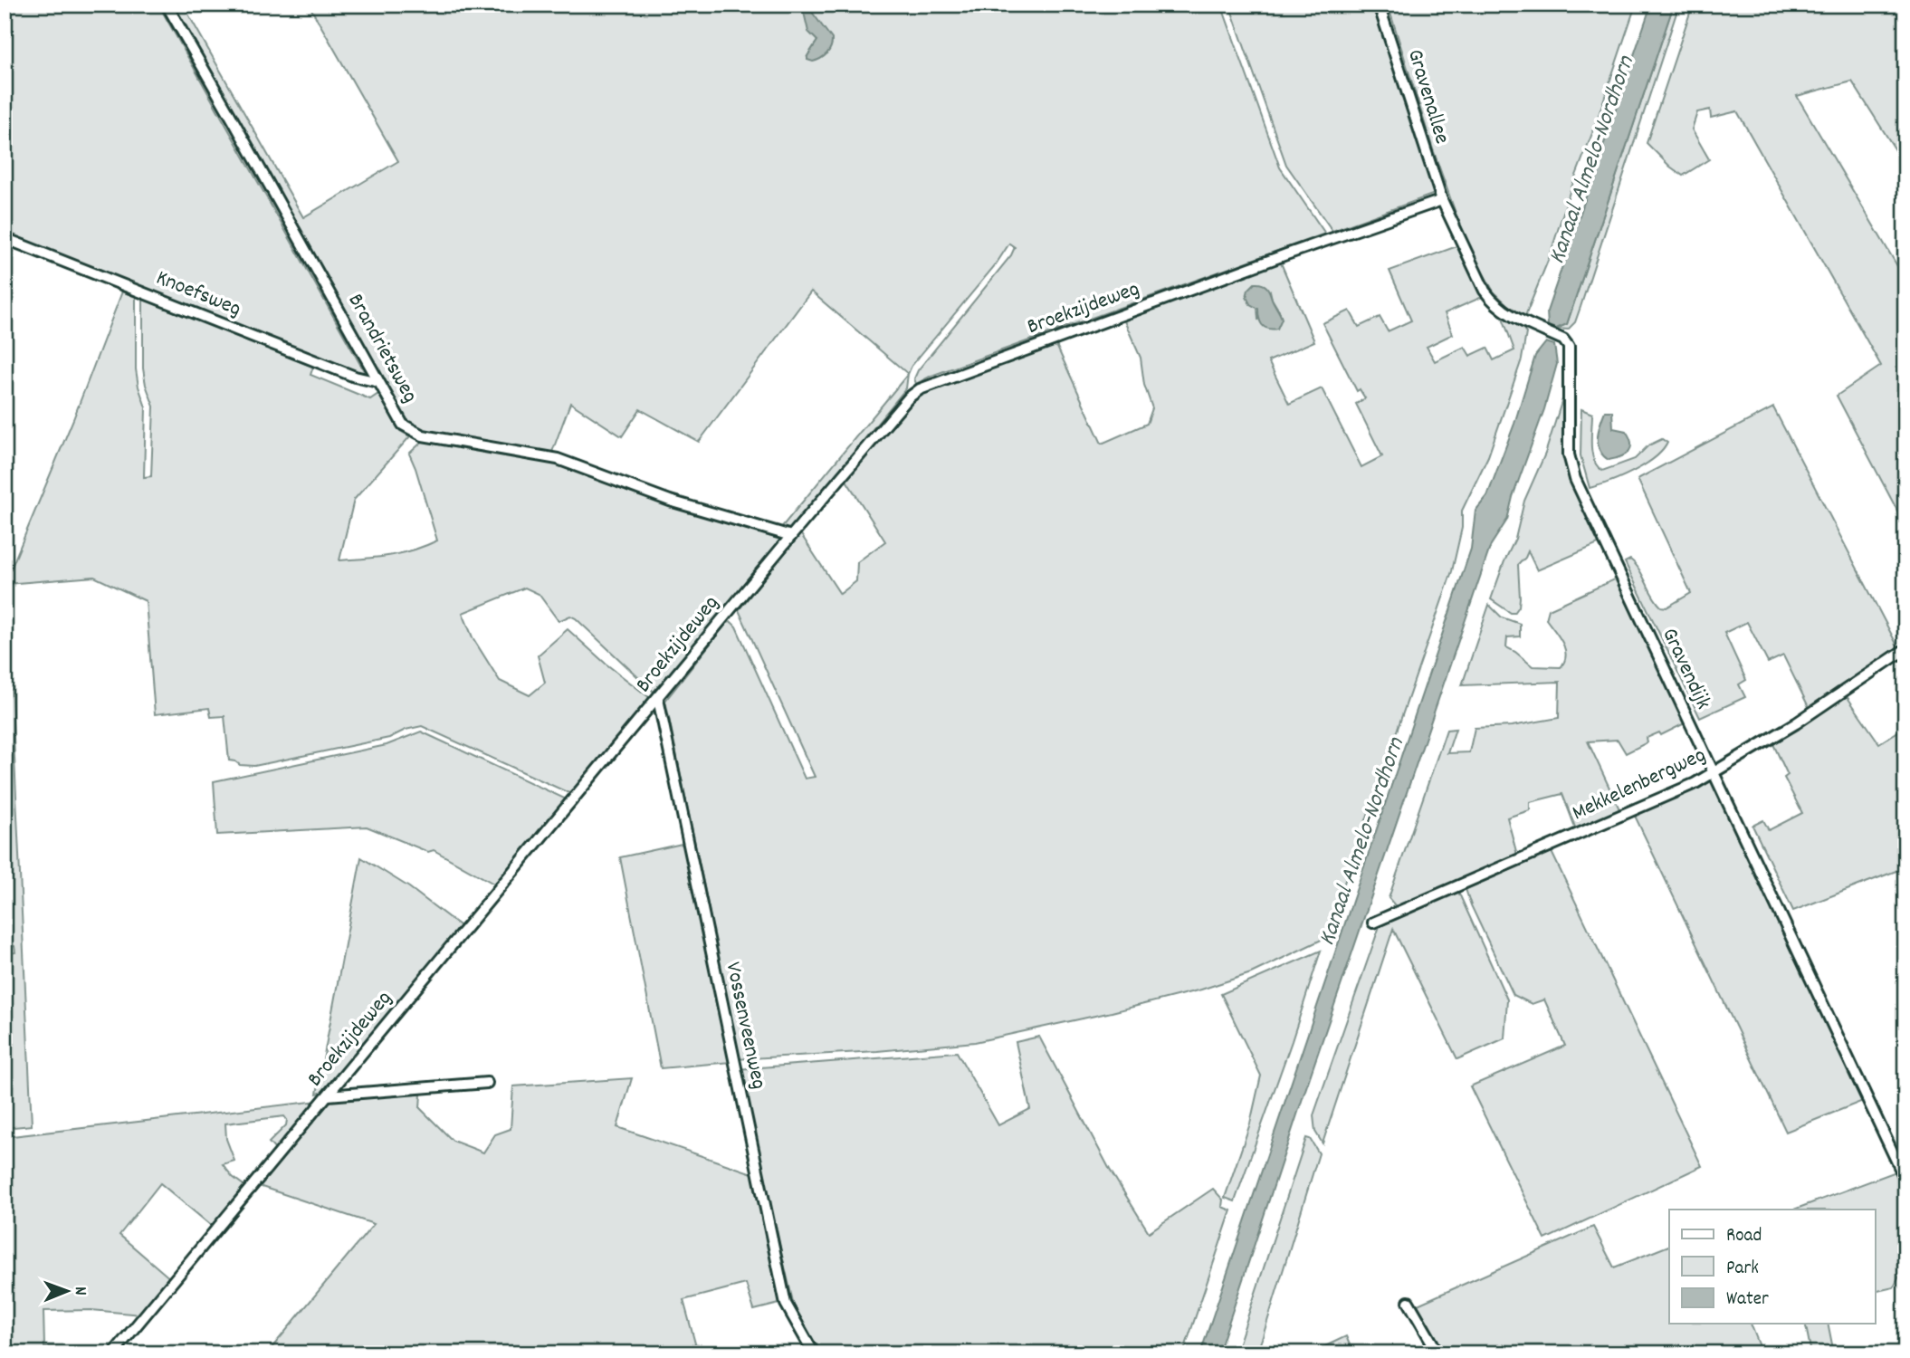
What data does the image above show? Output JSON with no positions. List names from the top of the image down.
{
  "streets": {
    "street": [
      "Gravenallee",
      "Knoefsweg",
      "Broekzijdeweg",
      "Brandrietsweg",
      "Gravendijk",
      "Mekkelenbergweg",
      "Vossenveenweg"
    ]
  },
  "crossings": [
    ["Gravenallee", "Broekzijdeweg"],
    ["Gravenallee", "Gravendijk"],
    ["Knoefsweg", "Brandrietsweg"],
    ["Broekzijdeweg", "Brandrietsweg"],
    ["Broekzijdeweg", "Gravendijk"],
    ["Broekzijdeweg", "Vossenveenweg"],
    ["Gravendijk", "Mekkelenbergweg"]
  ],
  "water": ["Kanaal Almelo-Nordhorn"],
  "legend": ["Road", "Park", "Water"],
  "north": "right"
}
